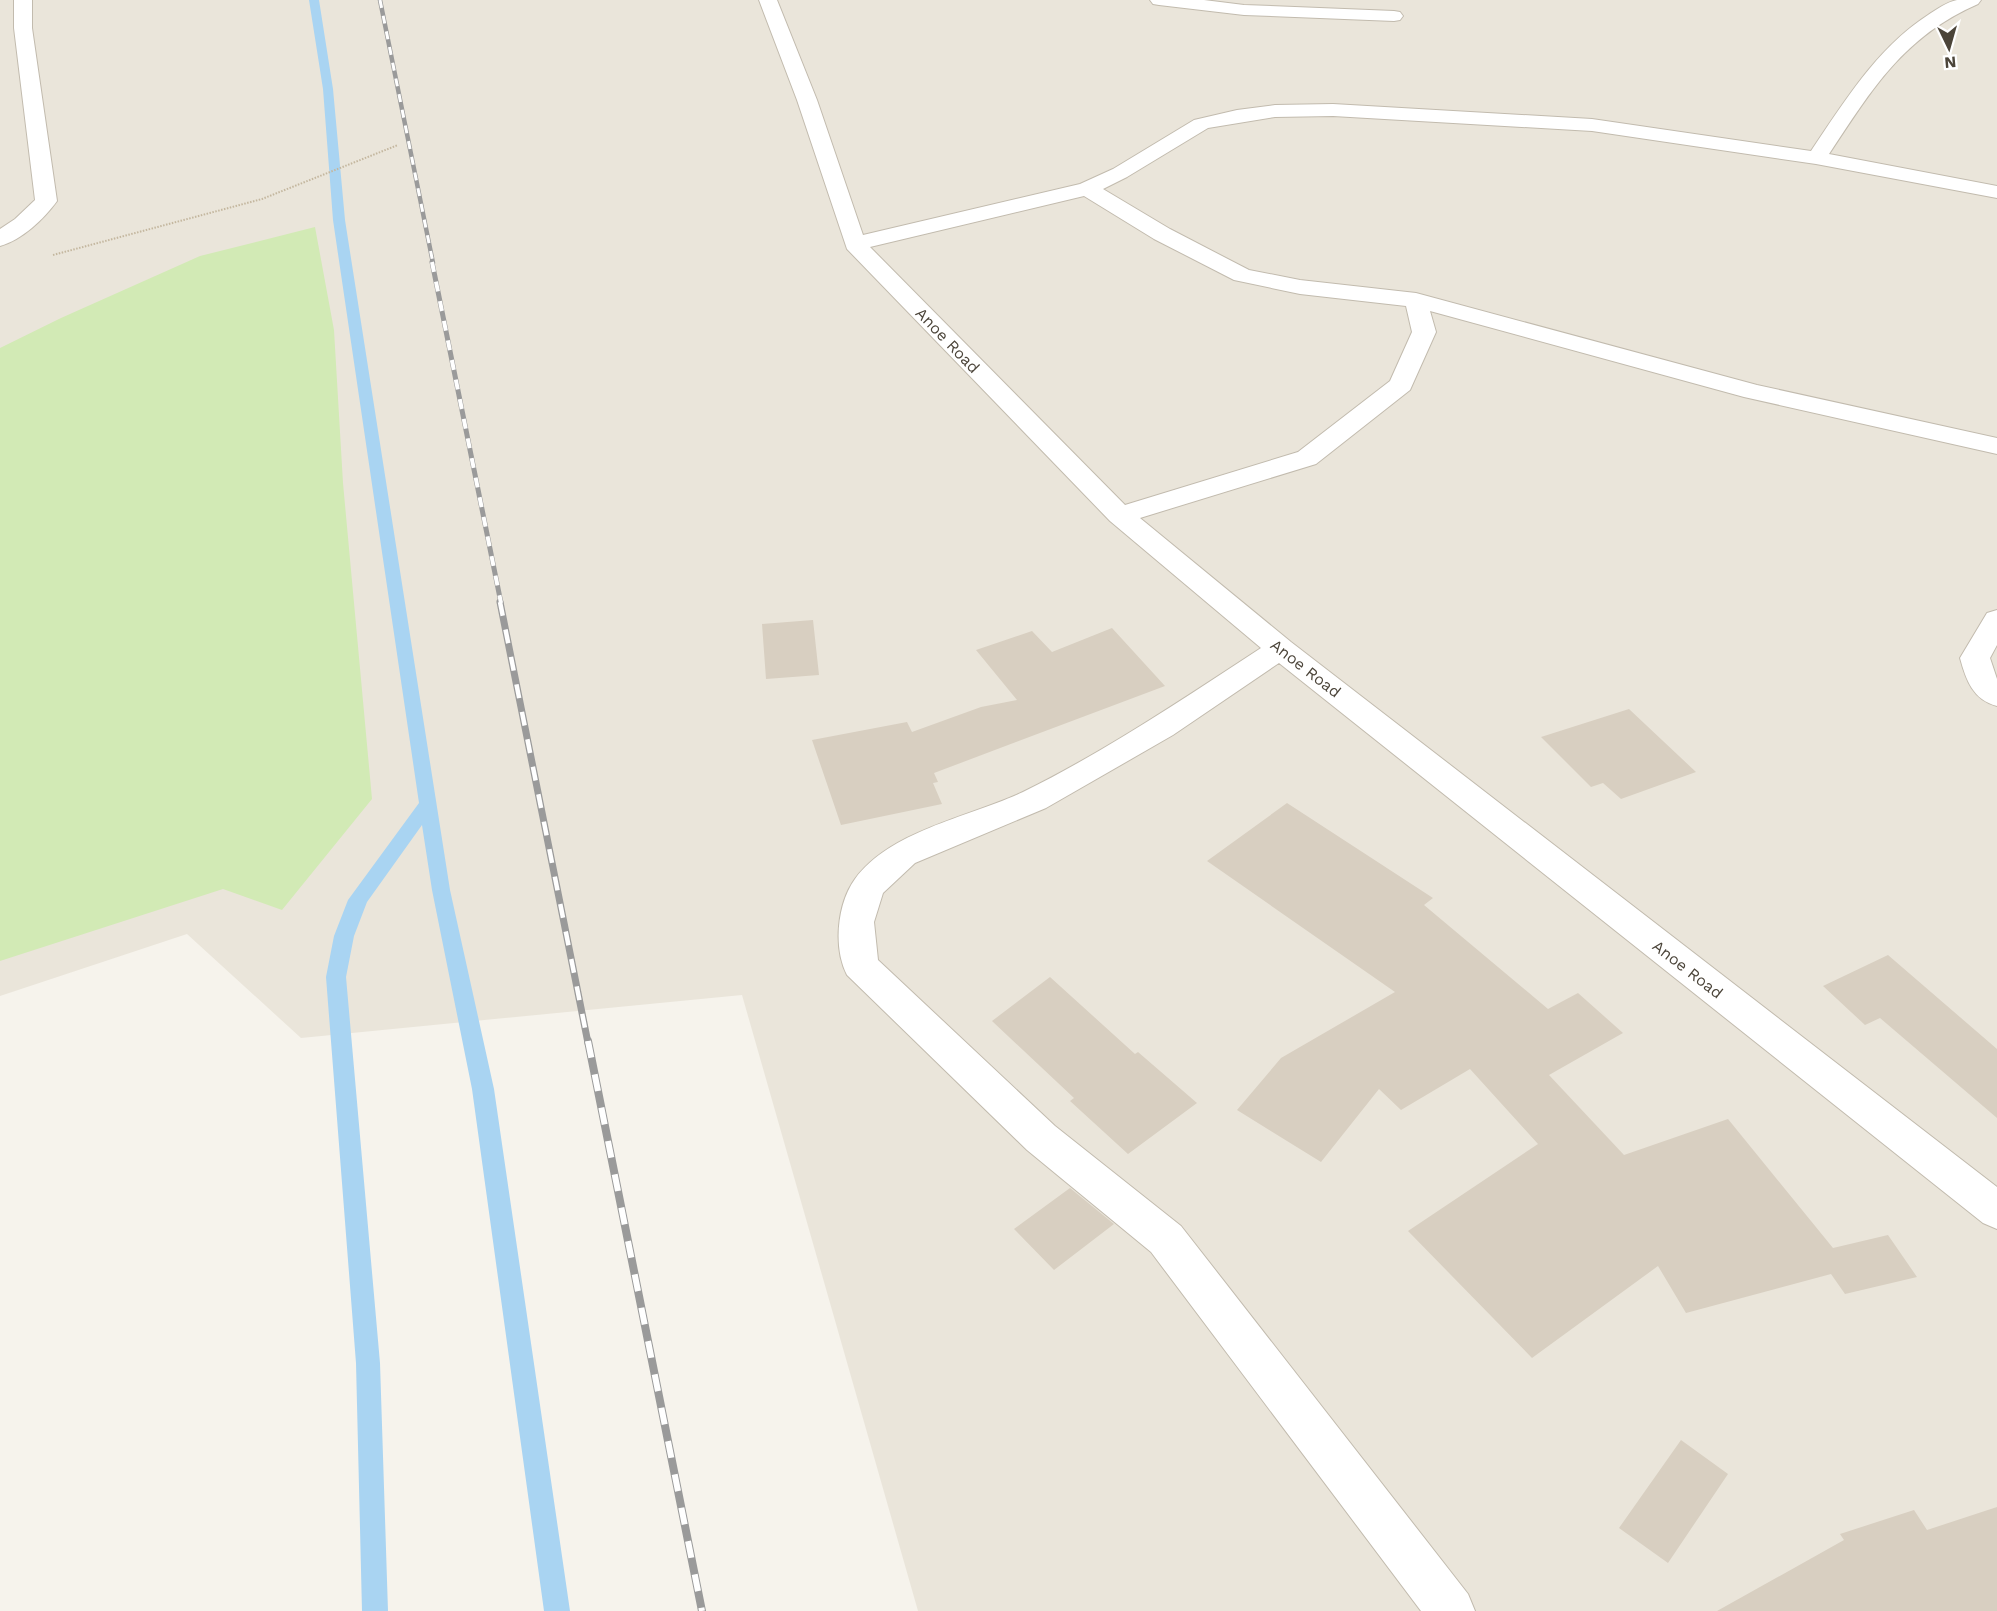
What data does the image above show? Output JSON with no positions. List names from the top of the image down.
{
  "streets": {
    "street": ["Anoe Road"]
  },
  "north": "bottom"
}
